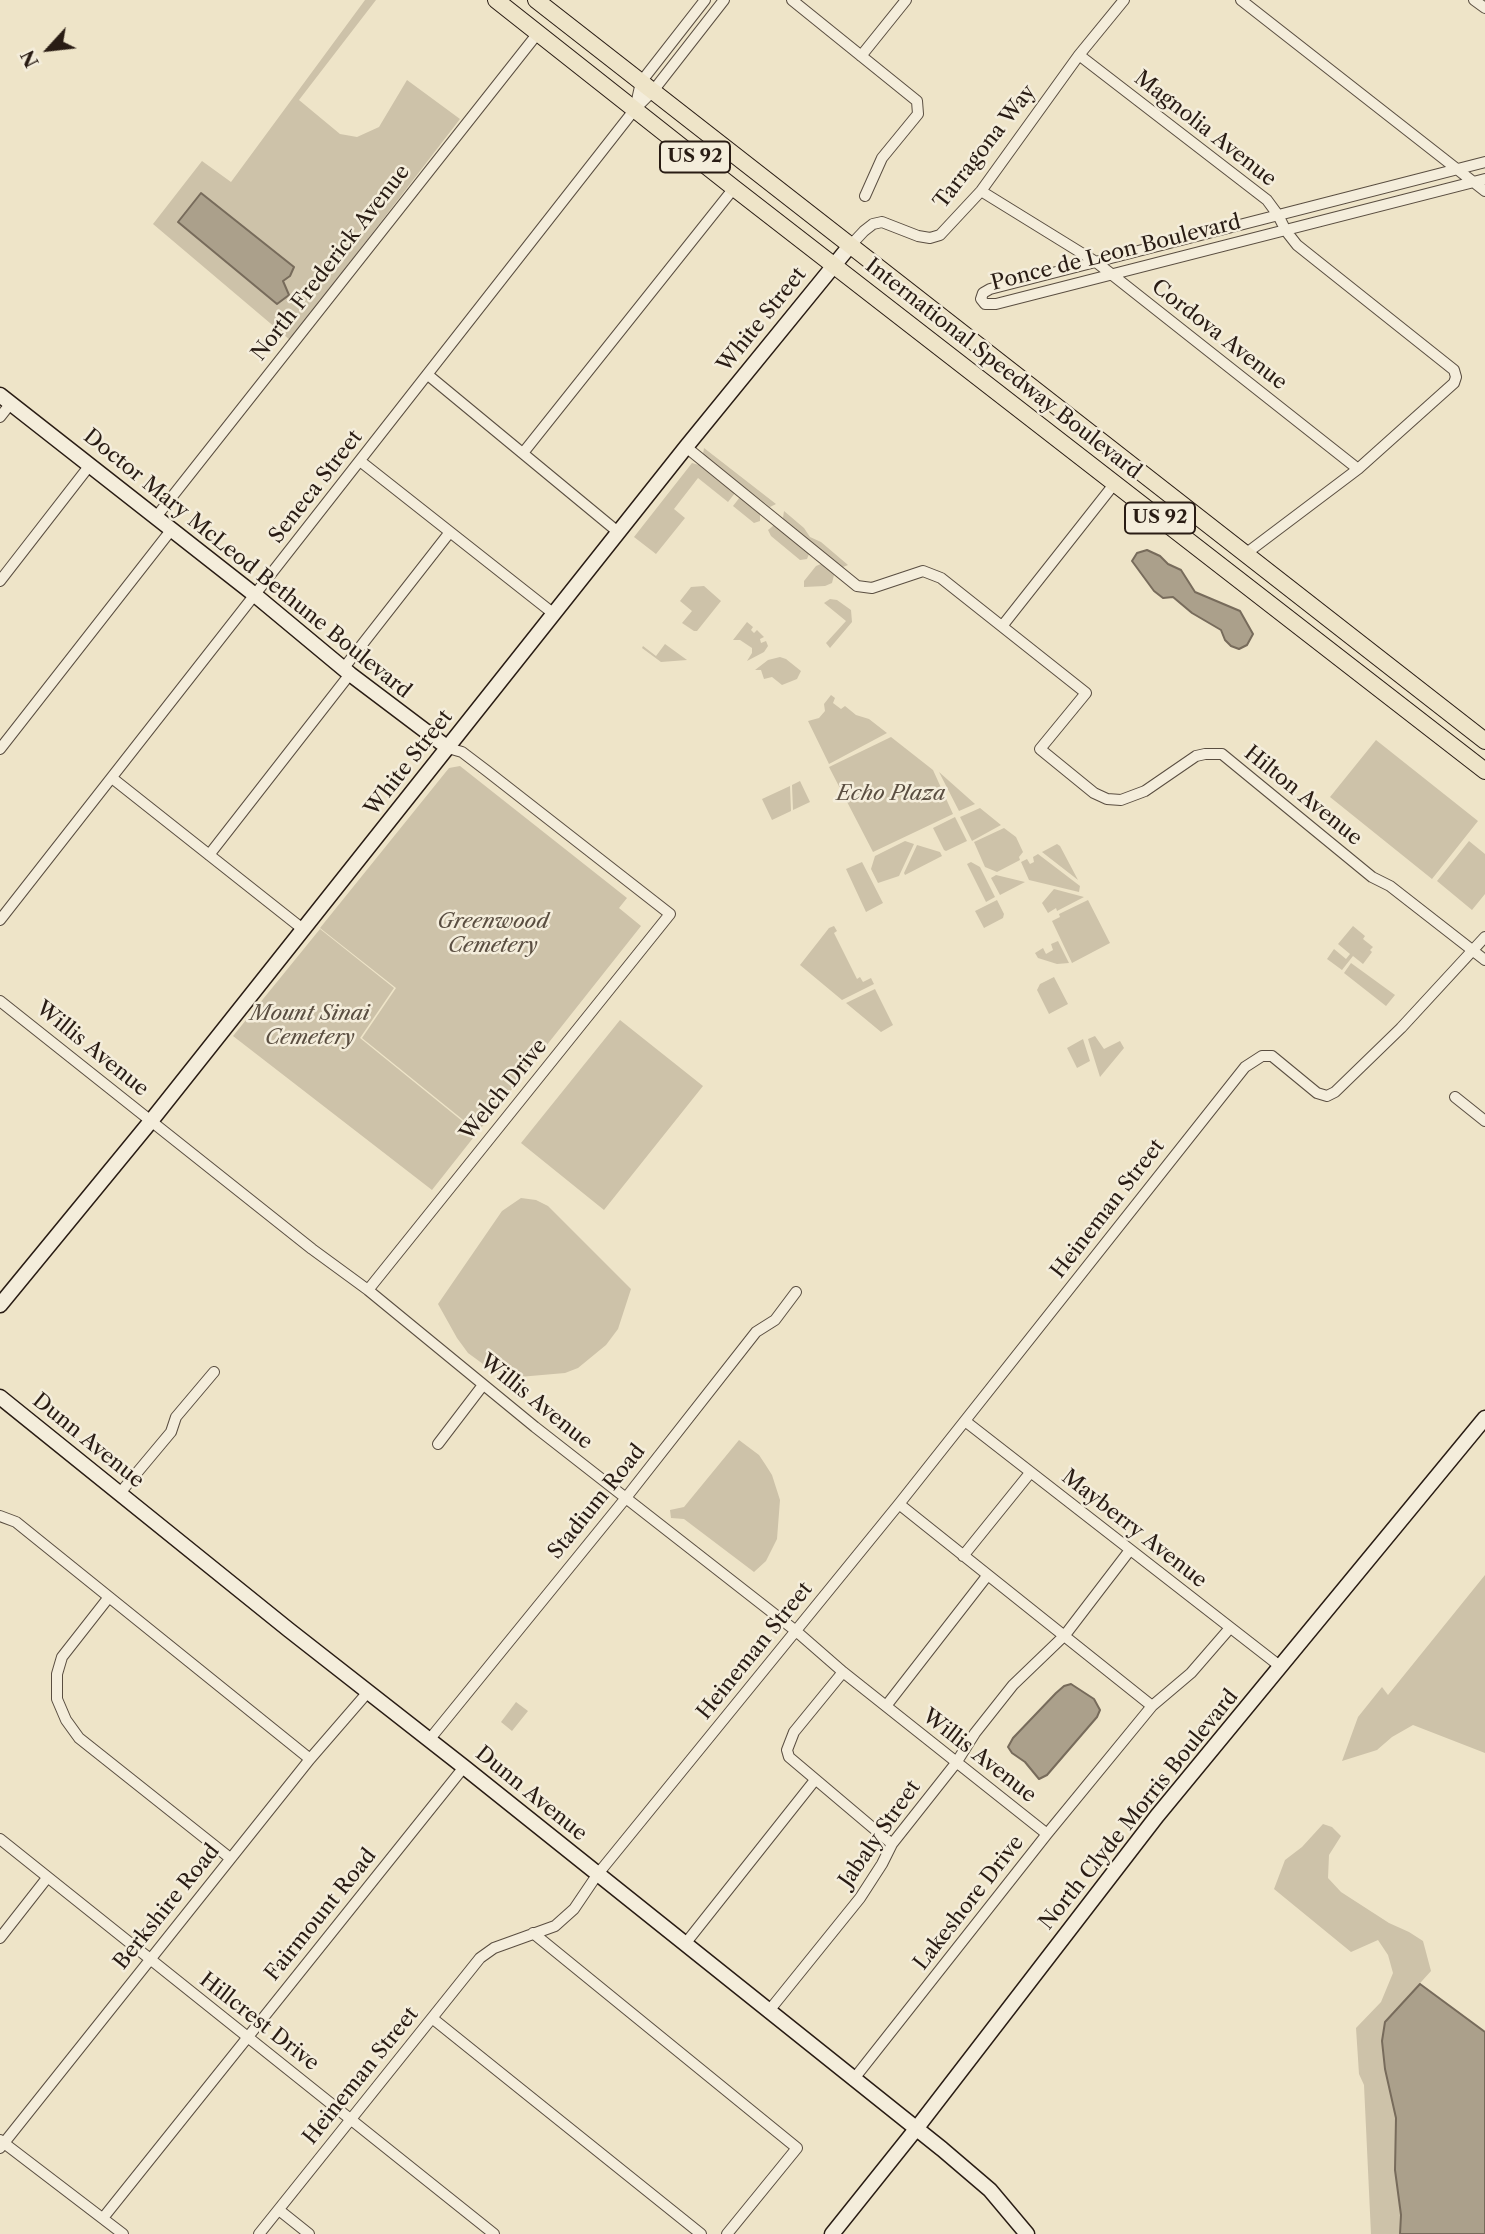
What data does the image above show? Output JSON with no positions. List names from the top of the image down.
{
  "streets": {
    "main road": [
      "US 92",
      "White Street",
      "International Speedway Boulevard",
      "Doctor Mary McLeod Bethune Boulevard",
      "Dunn Avenue",
      "North Clyde Morris Boulevard"
    ],
    "street": [
      "Magnolia Avenue",
      "Tarragona Way",
      "Ponce de Leon Boulevard",
      "North Frederick Avenue",
      "Cordova Avenue",
      "Seneca Street",
      "Hilton Avenue",
      "Willis Avenue",
      "Welch Drive",
      "Heineman Street",
      "Stadium Road",
      "Mayberry Avenue",
      "Jabaly Street",
      "Lakeshore Drive",
      "Berkshire Road",
      "Fairmount Road",
      "Hillcrest Drive"
    ]
  },
  "crossings": [
    ["Magnolia Avenue", "Tarragona Way"],
    ["Magnolia Avenue", "Ponce de Leon Boulevard"],
    ["Magnolia Avenue", "Cordova Avenue"],
    ["Tarragona Way", "White Street"],
    ["Tarragona Way", "Cordova Avenue"],
    ["Tarragona Way", "International Speedway Boulevard"],
    ["Ponce de Leon Boulevard", "Cordova Avenue"],
    ["North Frederick Avenue", "International Speedway Boulevard"],
    ["North Frederick Avenue", "Doctor Mary McLeod Bethune Boulevard"],
    ["White Street", "International Speedway Boulevard"],
    ["White Street", "Doctor Mary McLeod Bethune Boulevard"],
    ["White Street", "Hilton Avenue"],
    ["White Street", "Willis Avenue"],
    ["International Speedway Boulevard", "Seneca Street"],
    ["Seneca Street", "Doctor Mary McLeod Bethune Boulevard"],
    ["Doctor Mary McLeod Bethune Boulevard", "Welch Drive"],
    ["Hilton Avenue", "Heineman Street"],
    ["Willis Avenue", "Welch Drive"],
    ["Willis Avenue", "Heineman Street"],
    ["Willis Avenue", "Stadium Road"],
    ["Willis Avenue", "Jabaly Street"],
    ["Willis Avenue", "Lakeshore Drive"],
    ["Heineman Street", "Dunn Avenue"],
    ["Heineman Street", "Mayberry Avenue"],
    ["Heineman Street", "Hillcrest Drive"],
    ["Dunn Avenue", "Stadium Road"],
    ["Dunn Avenue", "North Clyde Morris Boulevard"],
    ["Dunn Avenue", "Jabaly Street"],
    ["Dunn Avenue", "Lakeshore Drive"],
    ["Dunn Avenue", "Berkshire Road"],
    ["Dunn Avenue", "Fairmount Road"],
    ["Mayberry Avenue", "North Clyde Morris Boulevard"],
    ["Mayberry Avenue", "Jabaly Street"],
    ["Mayberry Avenue", "Lakeshore Drive"],
    ["Berkshire Road", "Hillcrest Drive"],
    ["Fairmount Road", "Hillcrest Drive"]
  ],
  "parks": ["Echo Plaza", "Greenwood Cemetery", "Mount Sinai Cemetery"],
  "north": "bottom left"
}
